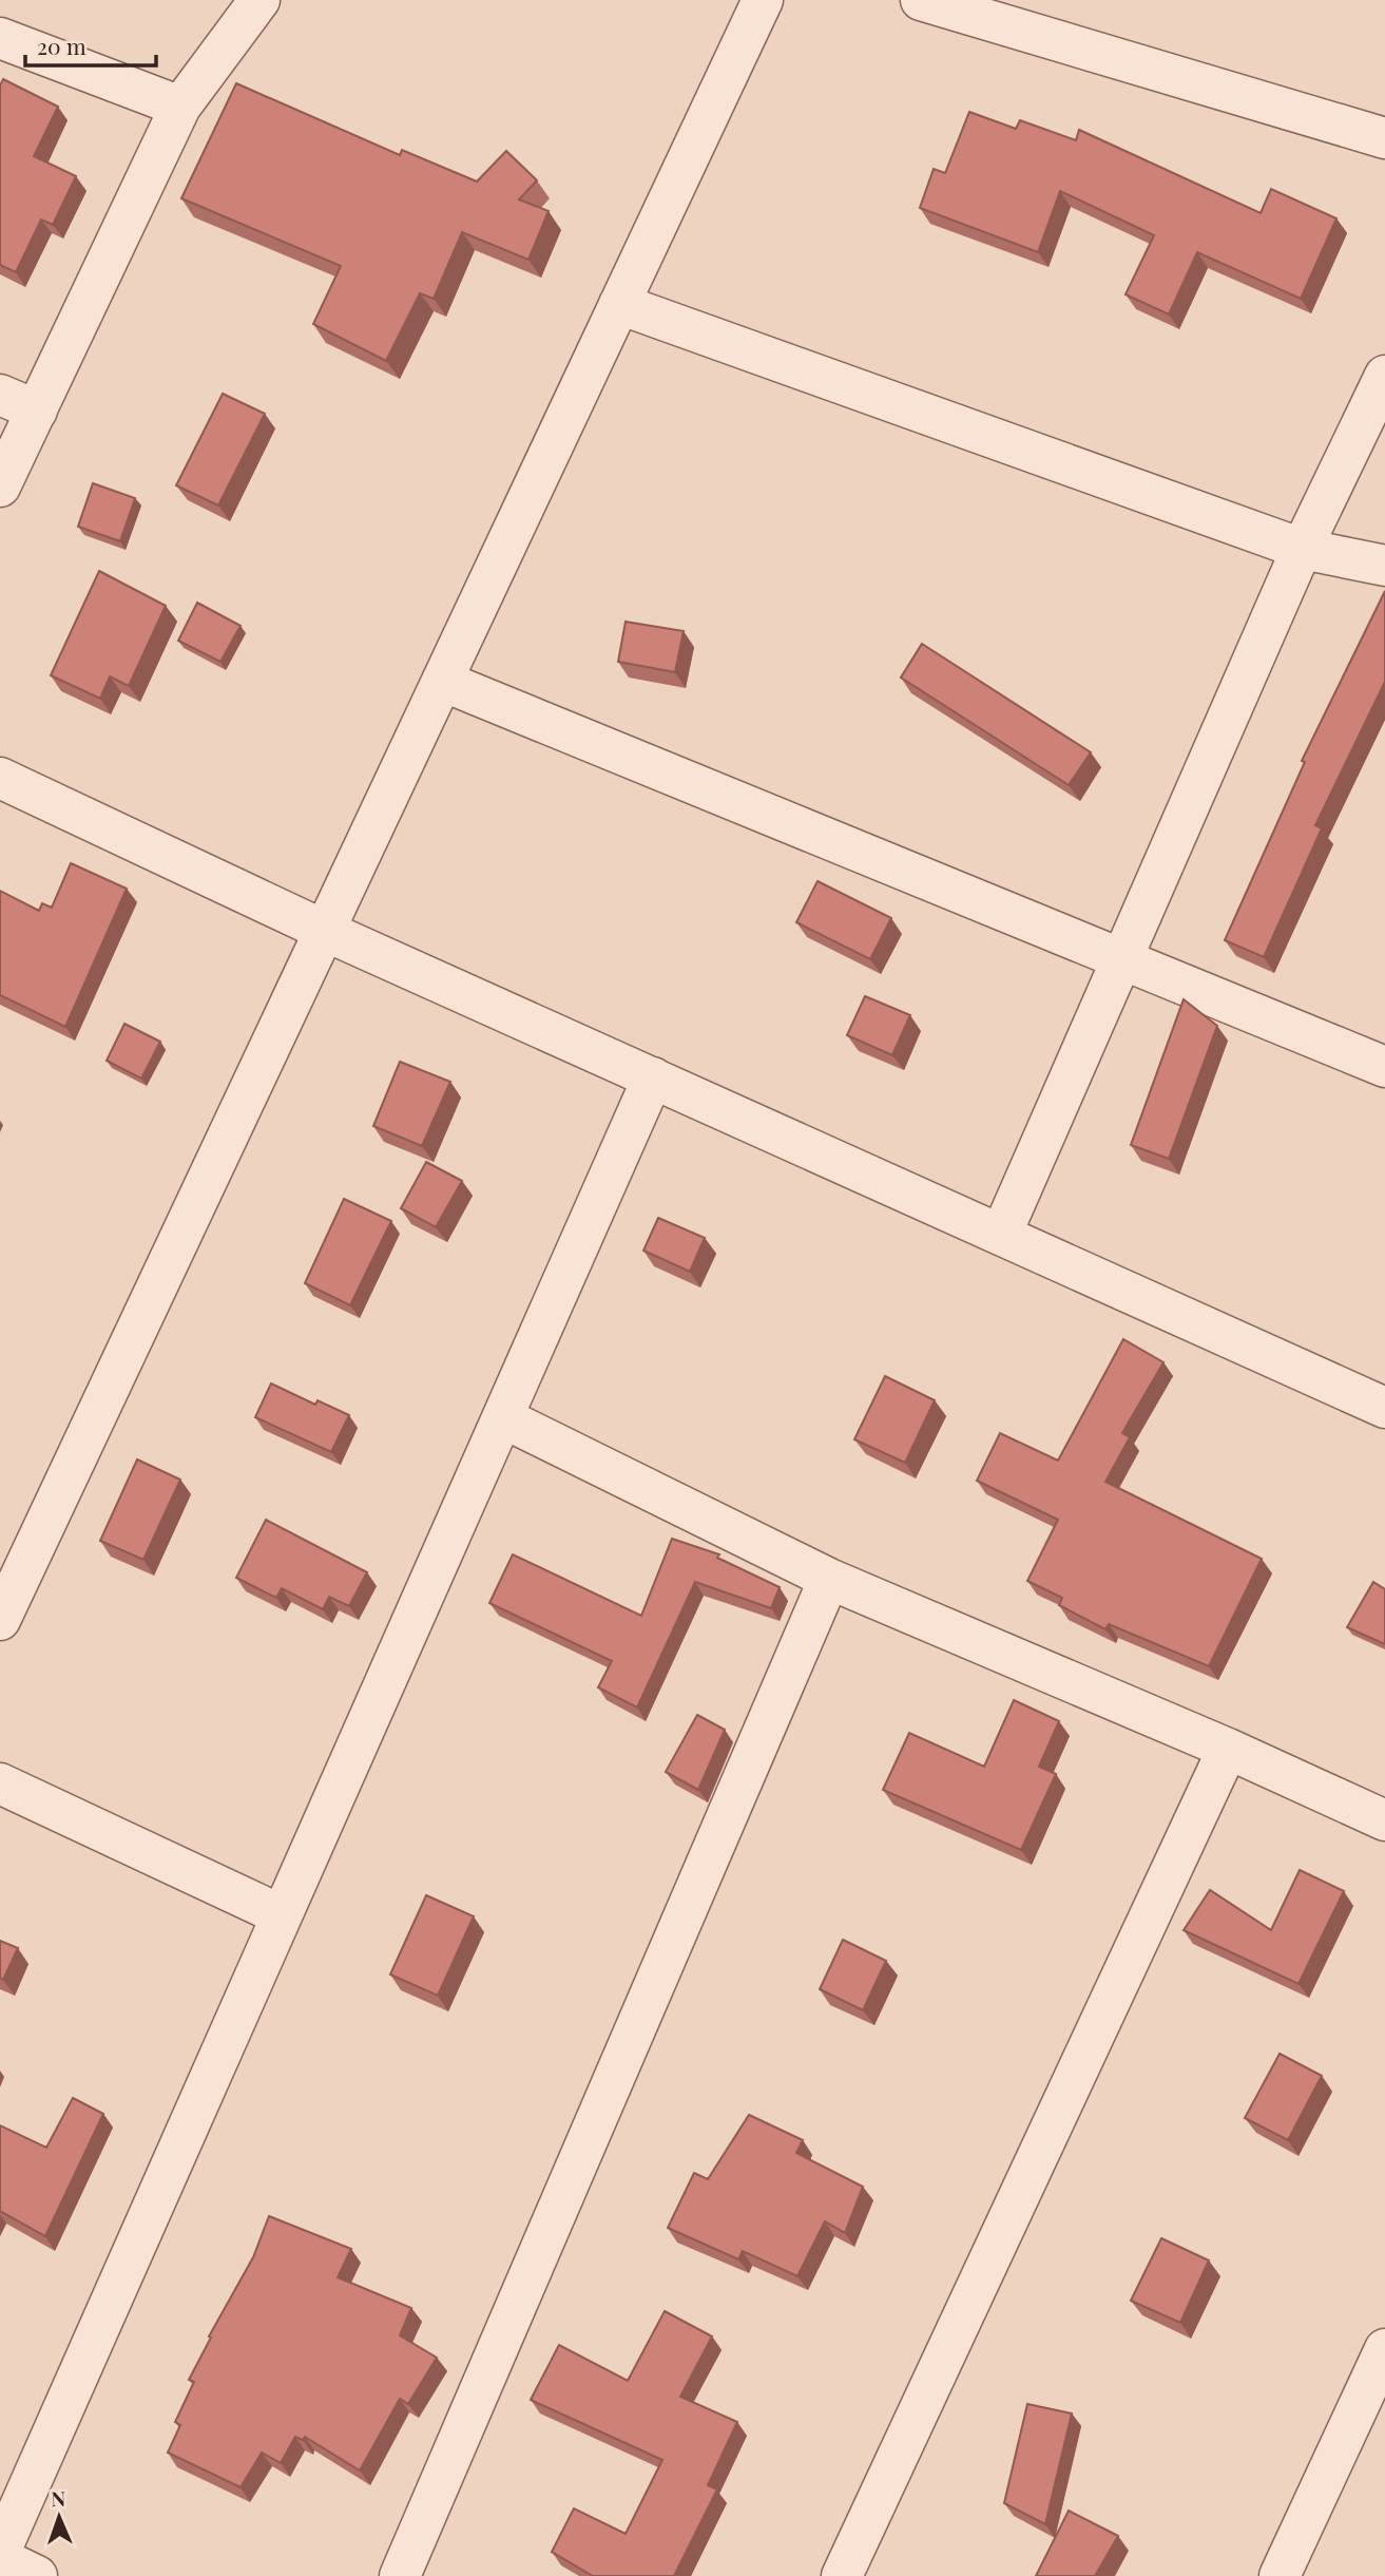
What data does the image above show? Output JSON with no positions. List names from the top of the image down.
{
  "scale_bar": "20 m",
  "north": "top"
}
